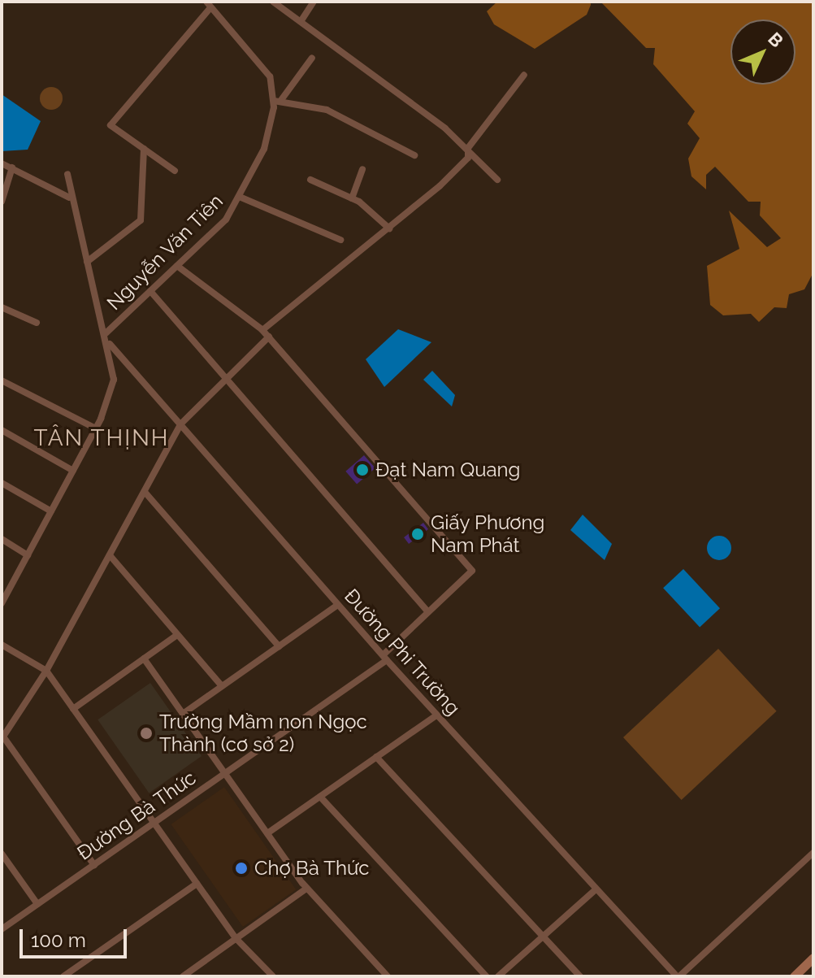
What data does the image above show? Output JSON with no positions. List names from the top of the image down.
{
  "streets": {
    "street": ["Nguyễn Văn Tiên", "Đường Phi Trường", "Đường Bà Thức"]
  },
  "crossings": [
    ["Nguyễn Văn Tiên", "Đường Phi Trường"],
    ["Đường Phi Trường", "Đường Bà Thức"]
  ],
  "districts": ["TÂN THỊNH"],
  "places": [
    "Đạt Nam Quang",
    "Giấy Phương Nam Phát",
    "Trường Mầm non Ngọc Thành (cơ sở 2)",
    "Chợ Bà Thức"
  ],
  "scale_bar": "100 m",
  "north": "top right"
}
